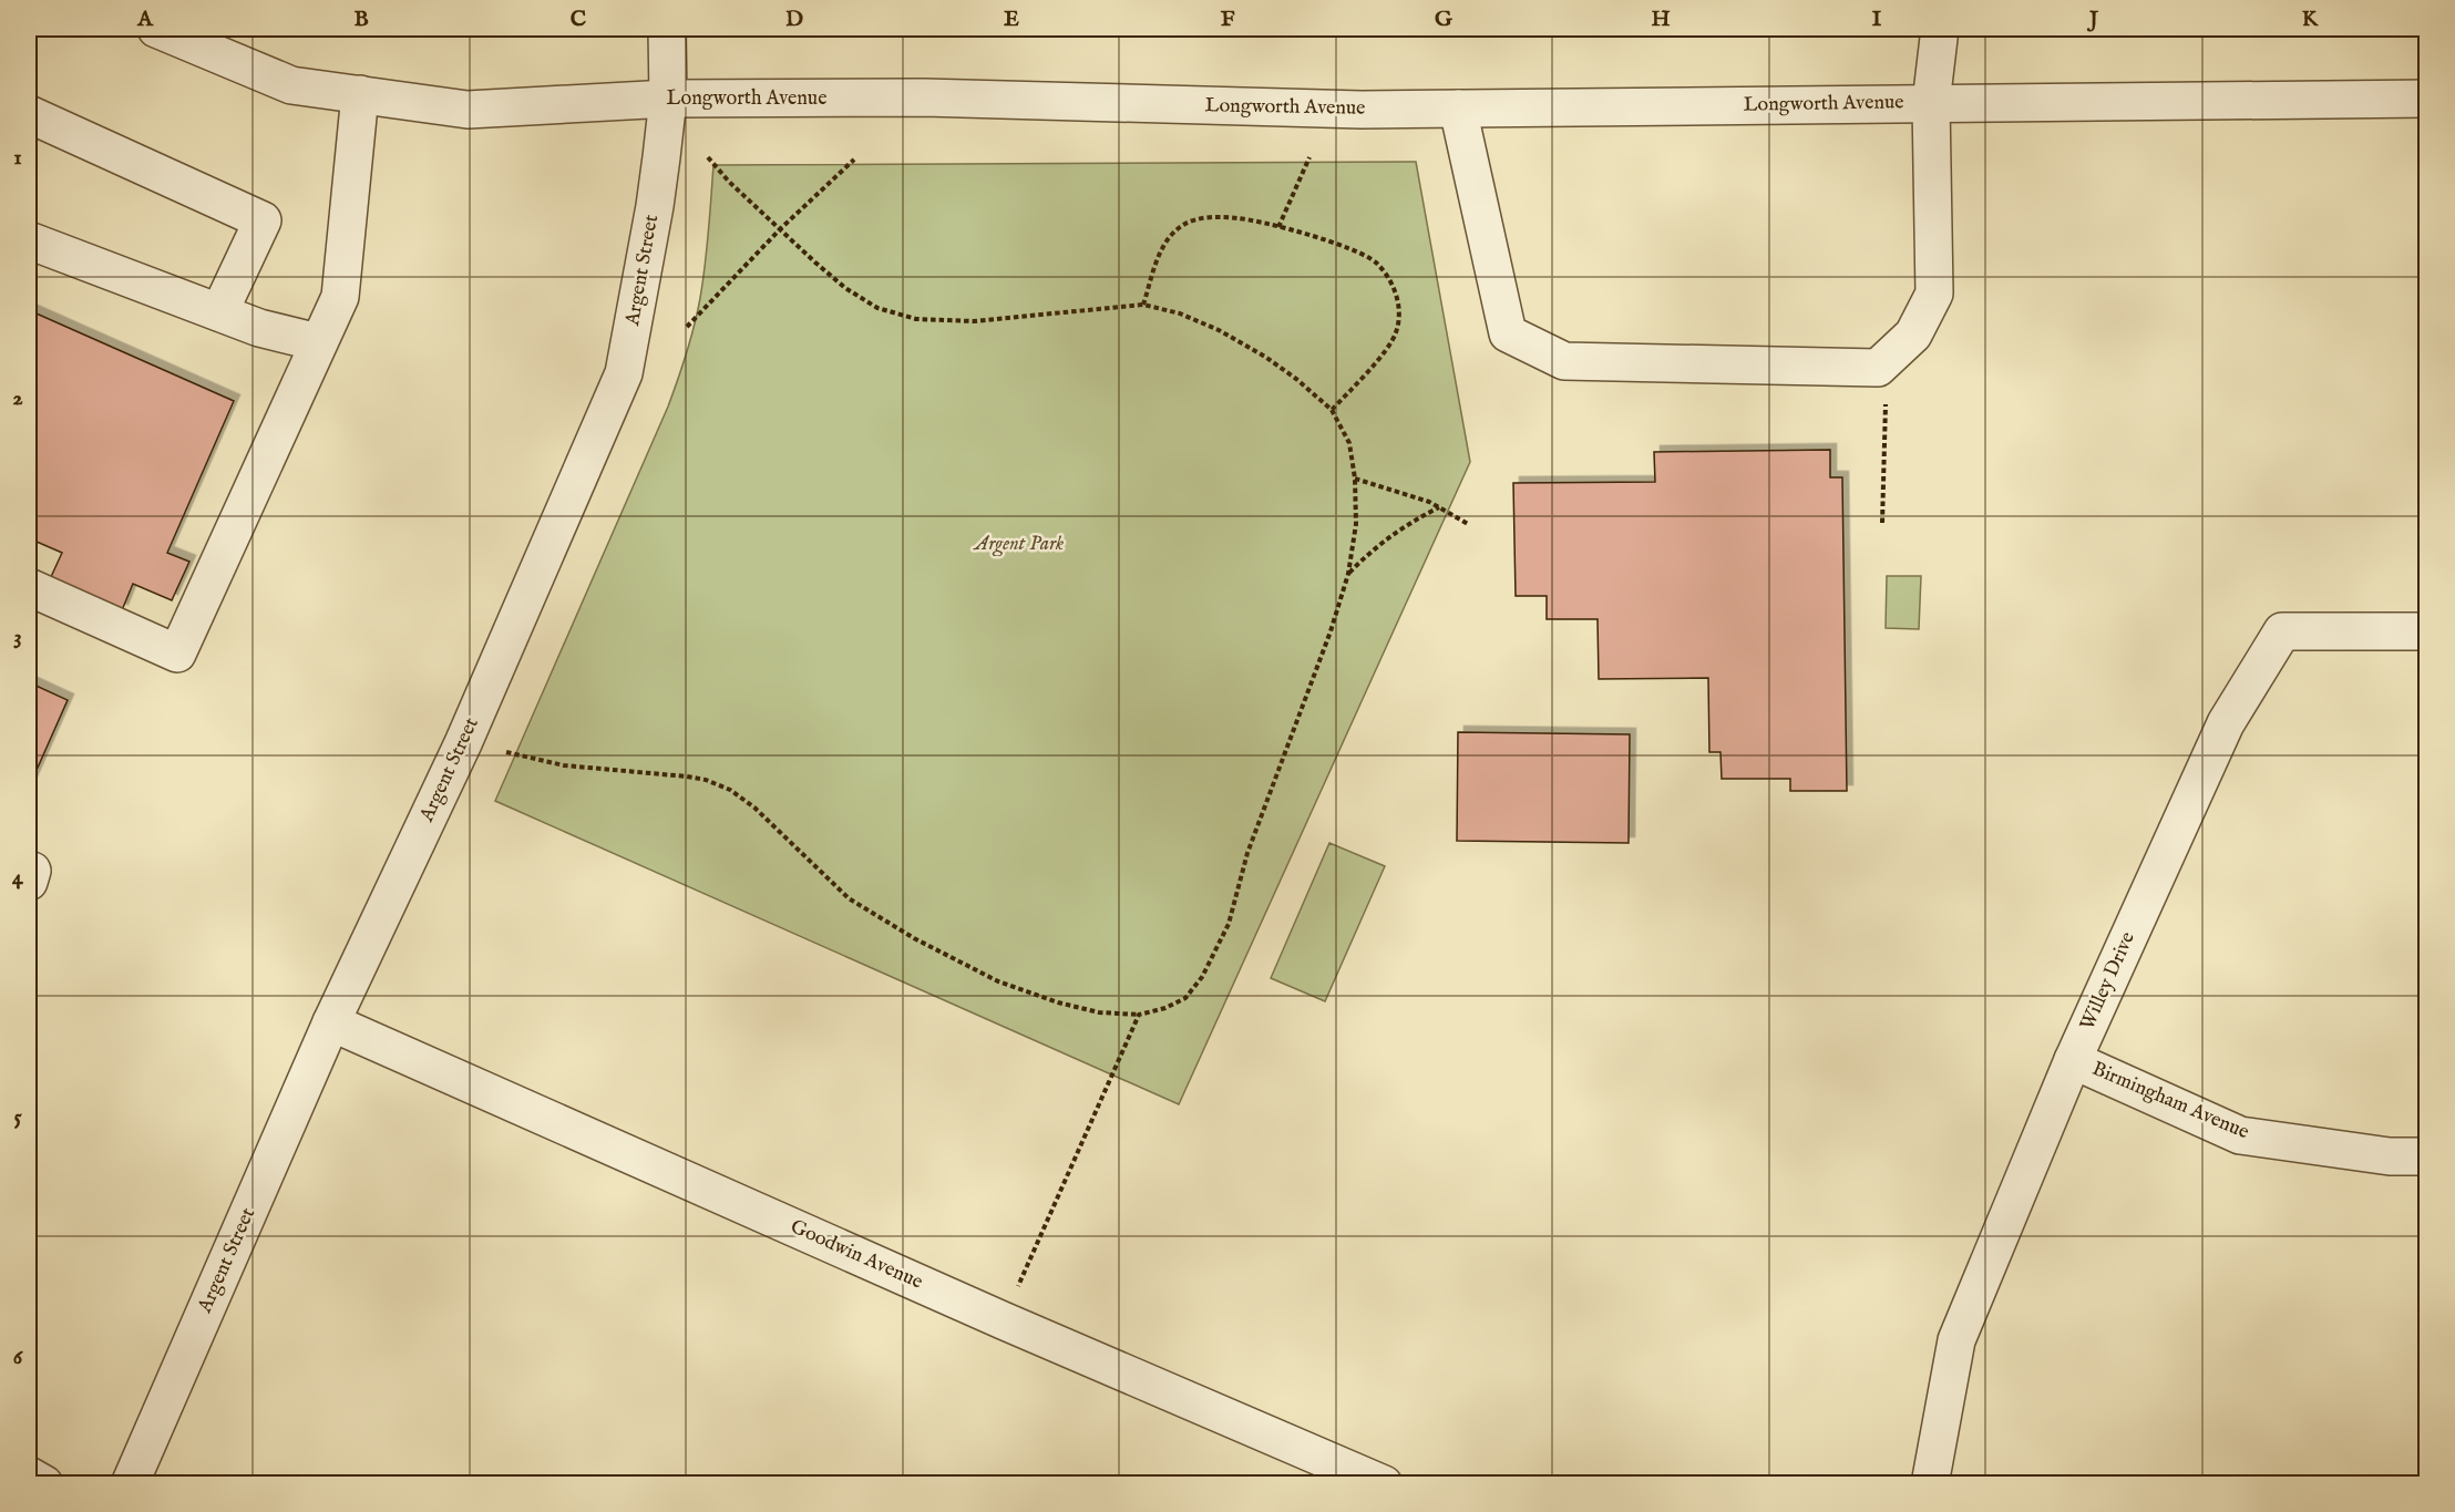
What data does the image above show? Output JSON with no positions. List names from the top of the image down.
{
  "streets": {
    "street": [
      "Longworth Avenue",
      "Argent Street",
      "Willey Drive",
      "Birmingham Avenue",
      "Goodwin Avenue"
    ]
  },
  "crossings": [
    ["Longworth Avenue", "Argent Street"],
    ["Argent Street", "Goodwin Avenue"],
    ["Willey Drive", "Birmingham Avenue"]
  ],
  "parks": ["Argent Park"],
  "grid": {
    "columns": [
      "A",
      "B",
      "C",
      "D",
      "E",
      "F",
      "G",
      "H",
      "I",
      "J",
      "K"
    ],
    "rows": [
      "1",
      "2",
      "3",
      "4",
      "5",
      "6"
    ]
  }
}
